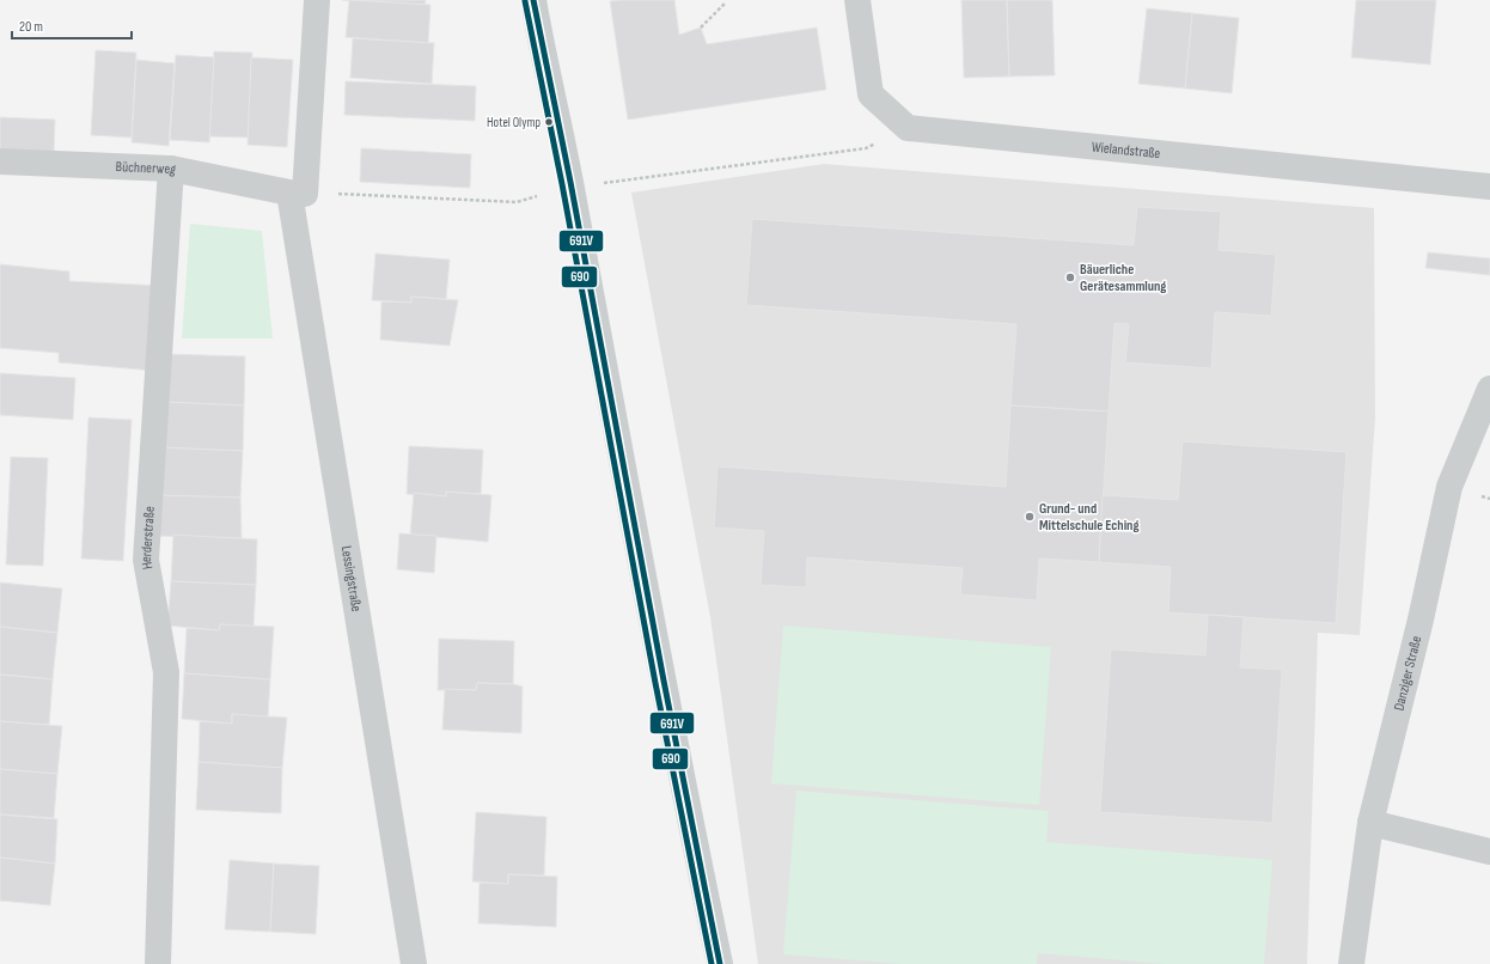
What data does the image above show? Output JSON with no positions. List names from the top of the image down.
{
  "streets": {
    "street": [
      "Wielandstraße",
      "Büchnerweg",
      "Herderstraße",
      "Lessingstraße",
      "Danziger Straße"
    ]
  },
  "crossings": [
    ["Büchnerweg", "Herderstraße"],
    ["Büchnerweg", "Lessingstraße"]
  ],
  "places": ["Hotel Olymp", "Bäuerliche Gerätesammlung", "Grund- und Mittelschule Eching"],
  "lines": ["transit line 691V", "transit line 690"],
  "scale_bar": "20 m"
}
